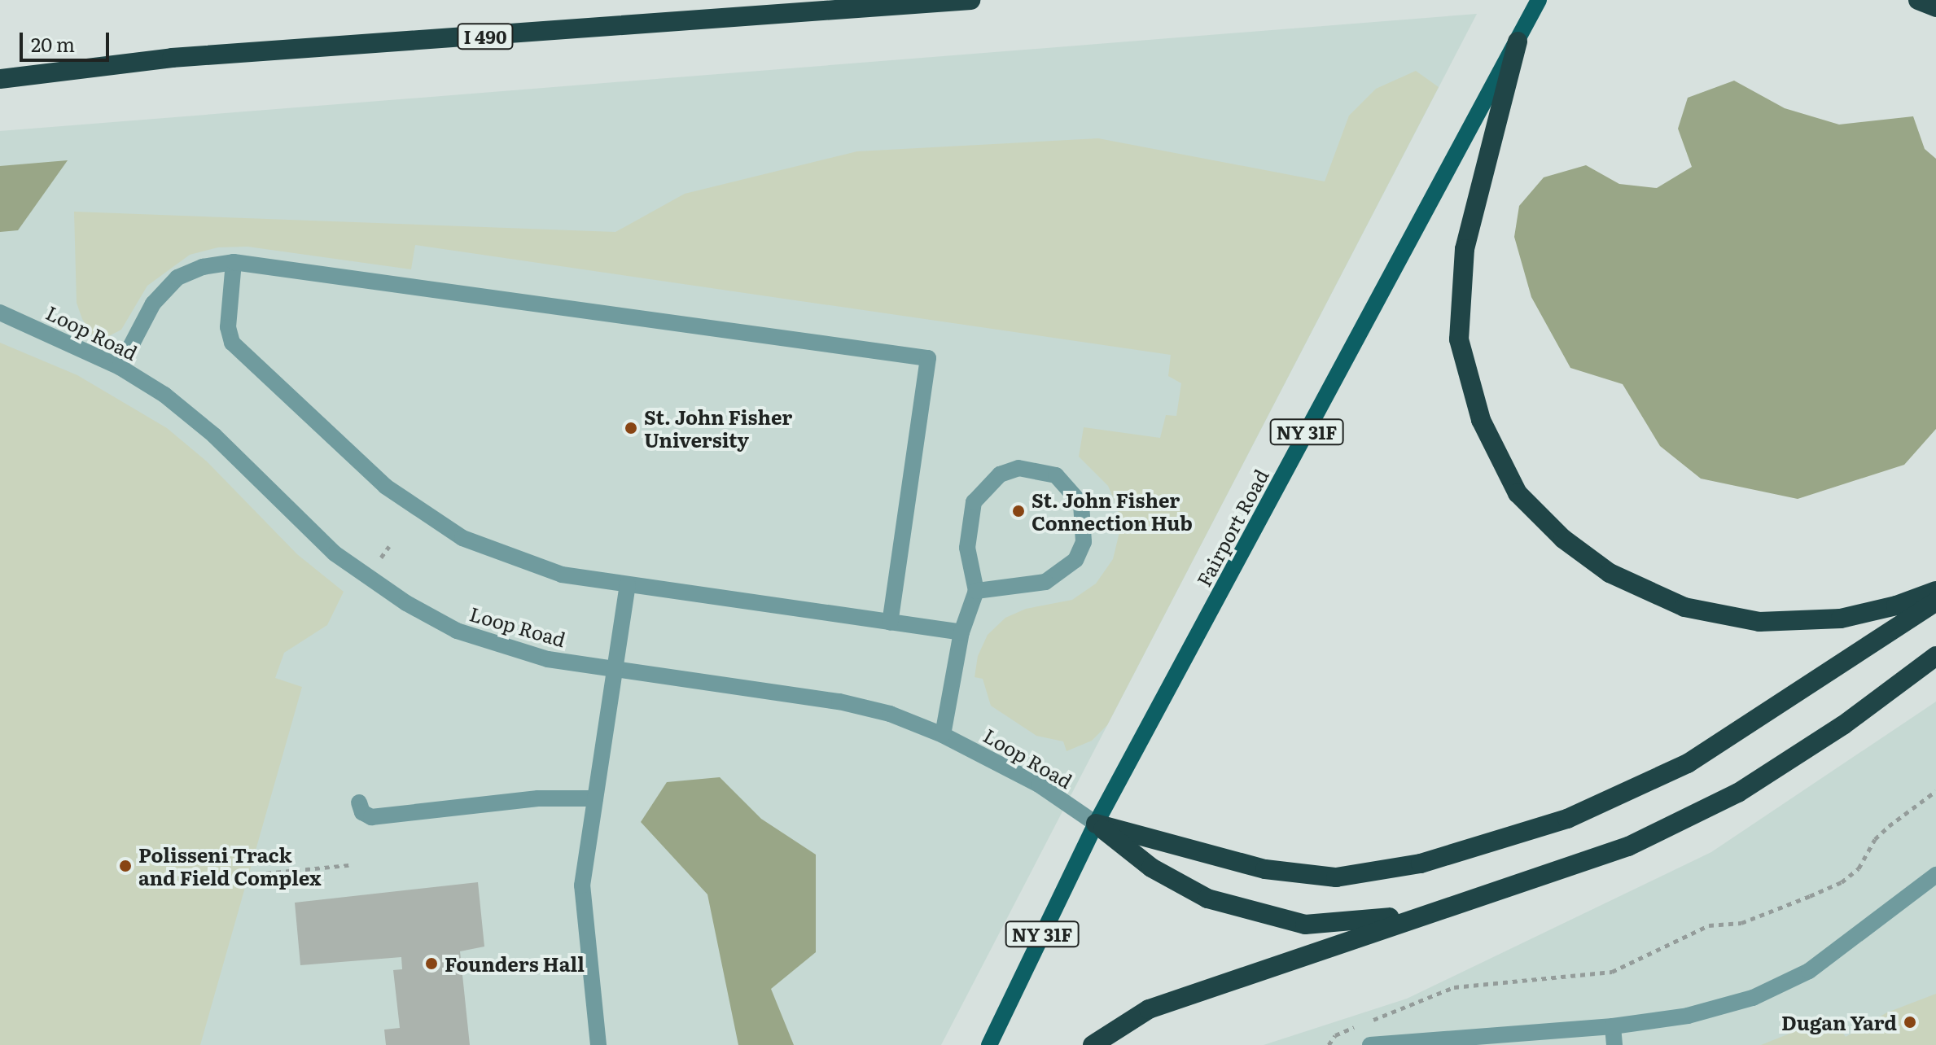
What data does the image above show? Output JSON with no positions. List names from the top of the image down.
{
  "streets": {
    "highway": ["I 490"],
    "main road": ["NY 31F", "Fairport Road"],
    "street": ["Loop Road"]
  },
  "crossings": [
    ["Loop Road", "Fairport Road"]
  ],
  "places": [
    "St. John Fisher University",
    "St. John Fisher Connection Hub",
    "Polisseni Track and Field Complex",
    "Founders Hall",
    "Dugan Yard"
  ],
  "scale_bar": "20 m"
}
